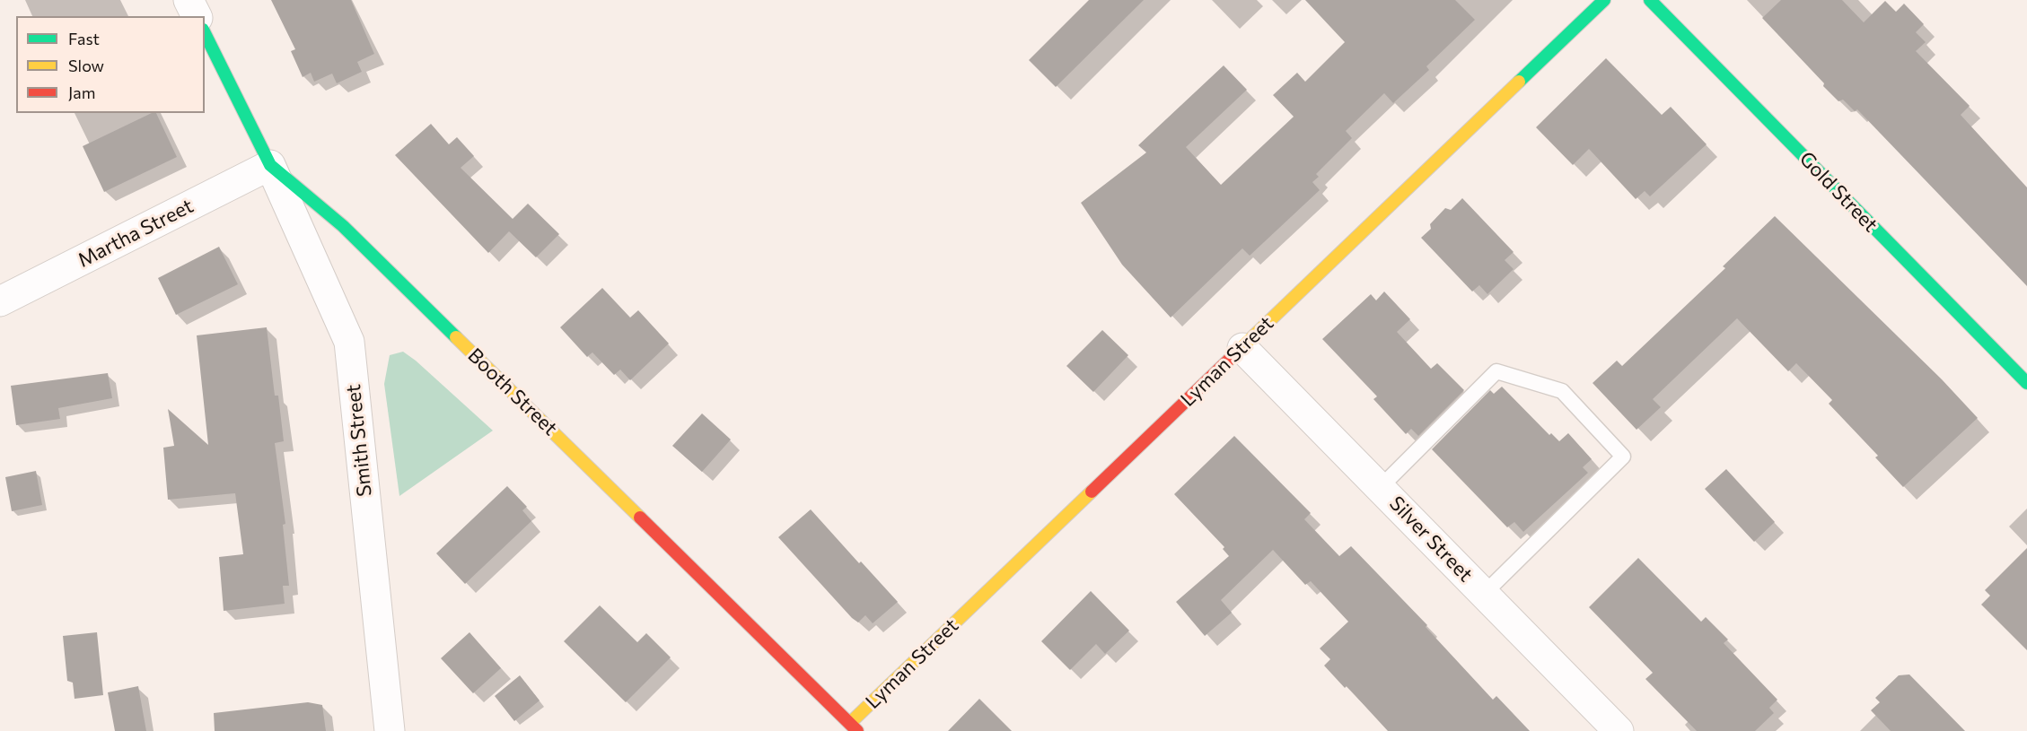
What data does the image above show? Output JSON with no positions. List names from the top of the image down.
{
  "streets": {
    "street": [
      "Gold Street",
      "Martha Street",
      "Lyman Street",
      "Booth Street",
      "Smith Street",
      "Silver Street"
    ]
  },
  "crossings": [
    ["Martha Street", "Booth Street"],
    ["Martha Street", "Smith Street"],
    ["Lyman Street", "Booth Street"],
    ["Lyman Street", "Silver Street"],
    ["Booth Street", "Smith Street"]
  ],
  "legend": ["Fast", "Slow", "Jam"]
}
